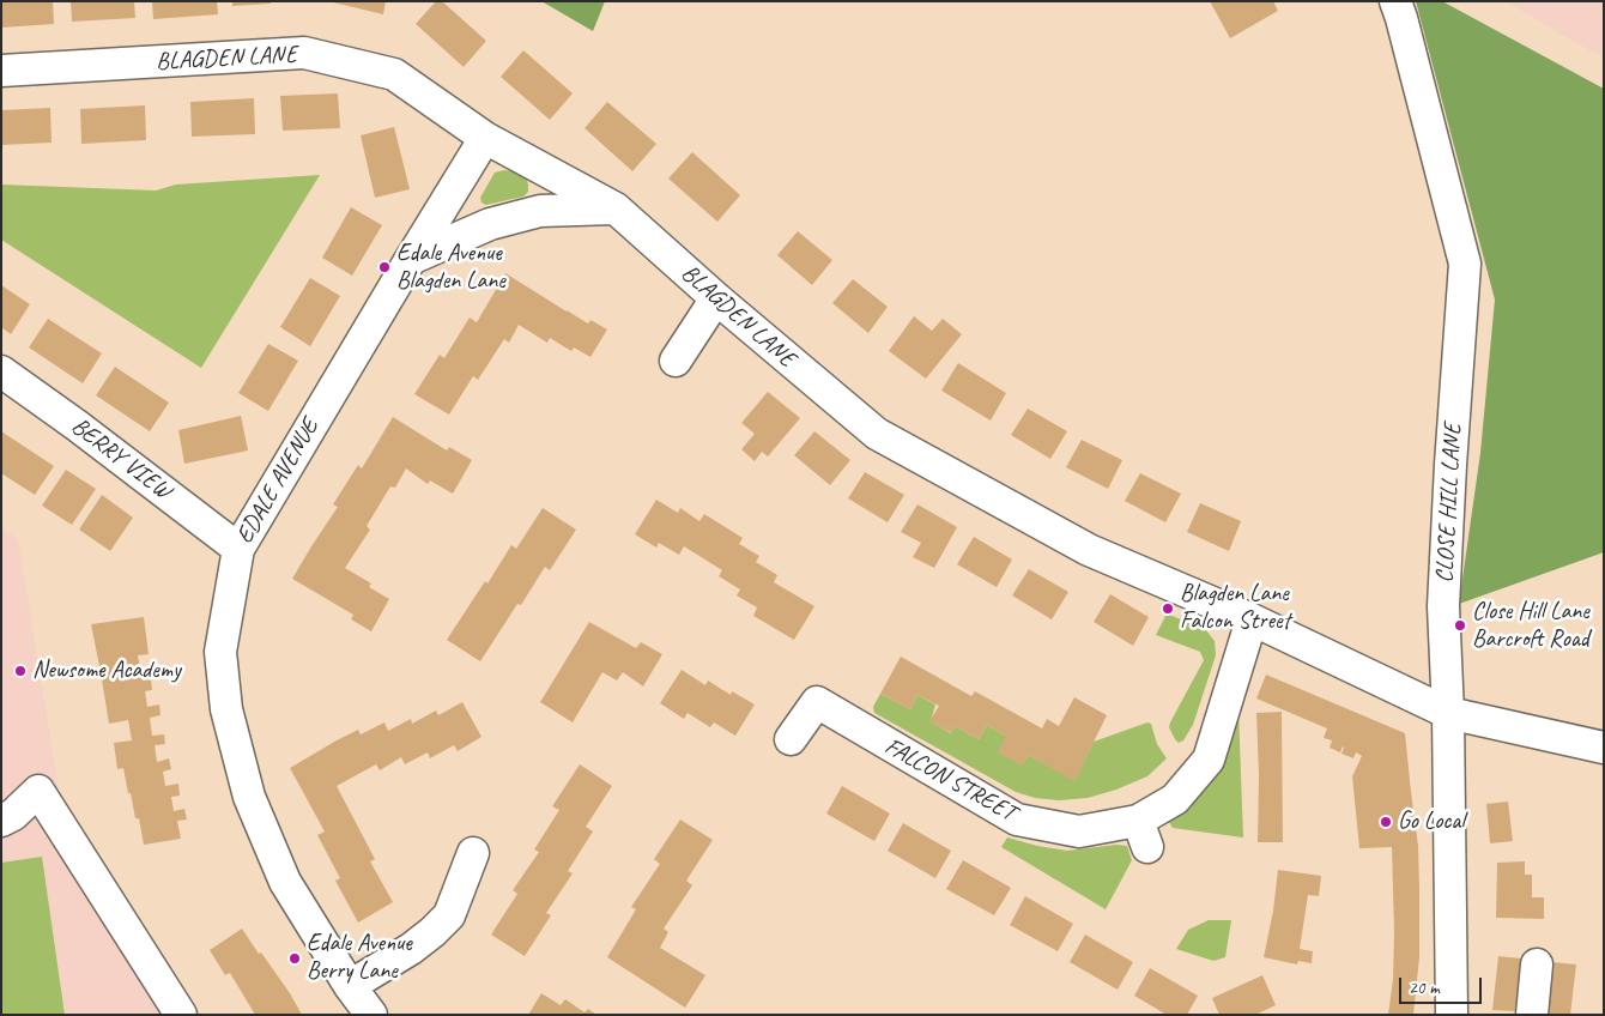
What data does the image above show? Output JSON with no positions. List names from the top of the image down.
{
  "streets": {
    "street": [
      "BLAGDEN LANE",
      "BERRY VIEW",
      "EDALE AVENUE",
      "CLOSE HILL LANE",
      "FALCON STREET"
    ]
  },
  "crossings": [
    ["BLAGDEN LANE", "EDALE AVENUE"],
    ["BLAGDEN LANE", "CLOSE HILL LANE"],
    ["BLAGDEN LANE", "FALCON STREET"],
    ["BERRY VIEW", "EDALE AVENUE"]
  ],
  "places": [
    "Edale Avenue Blagden Lane",
    "Blagden Lane Falcon Street",
    "Close Hill Lane Barcroft Road",
    "Newsome Academy",
    "Go Local",
    "Edale Avenue Berry Lane"
  ],
  "scale_bar": "20 m"
}
